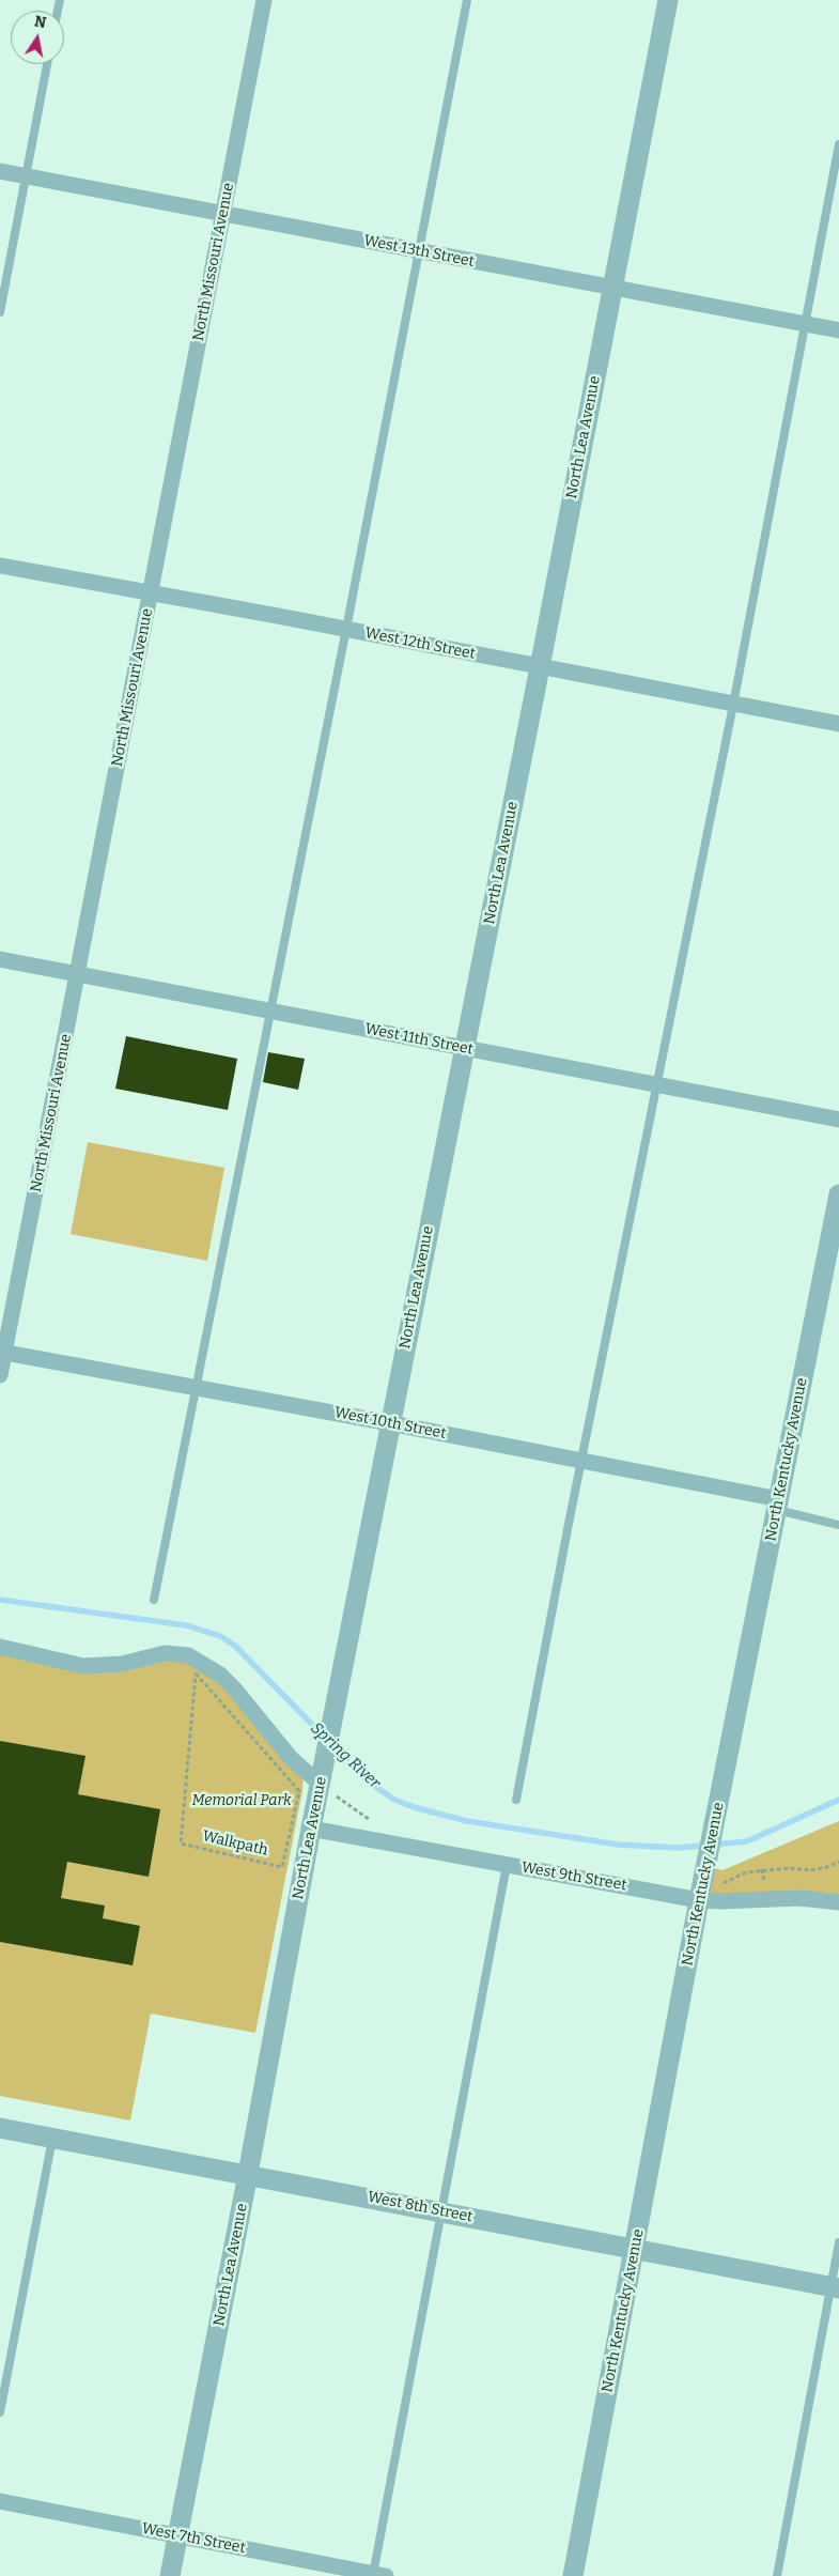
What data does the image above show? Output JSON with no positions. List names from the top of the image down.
{
  "streets": {
    "street": [
      "West 13th Street",
      "North Missouri Avenue",
      "North Lea Avenue",
      "West 12th Street",
      "West 11th Street",
      "West 10th Street",
      "North Kentucky Avenue",
      "West 9th Street",
      "West 8th Street",
      "West 7th Street"
    ],
    "path": ["Walkpath"]
  },
  "crossings": [
    ["West 13th Street", "North Missouri Avenue"],
    ["West 13th Street", "North Lea Avenue"],
    ["North Missouri Avenue", "West 12th Street"],
    ["North Missouri Avenue", "West 11th Street"],
    ["North Missouri Avenue", "West 10th Street"],
    ["North Lea Avenue", "West 12th Street"],
    ["North Lea Avenue", "West 11th Street"],
    ["North Lea Avenue", "West 10th Street"],
    ["North Lea Avenue", "West 9th Street"],
    ["North Lea Avenue", "West 8th Street"],
    ["North Lea Avenue", "West 7th Street"],
    ["West 10th Street", "North Kentucky Avenue"],
    ["North Kentucky Avenue", "West 9th Street"],
    ["North Kentucky Avenue", "West 8th Street"]
  ],
  "water": ["Spring River"],
  "parks": ["Memorial Park"],
  "north": "top"
}
